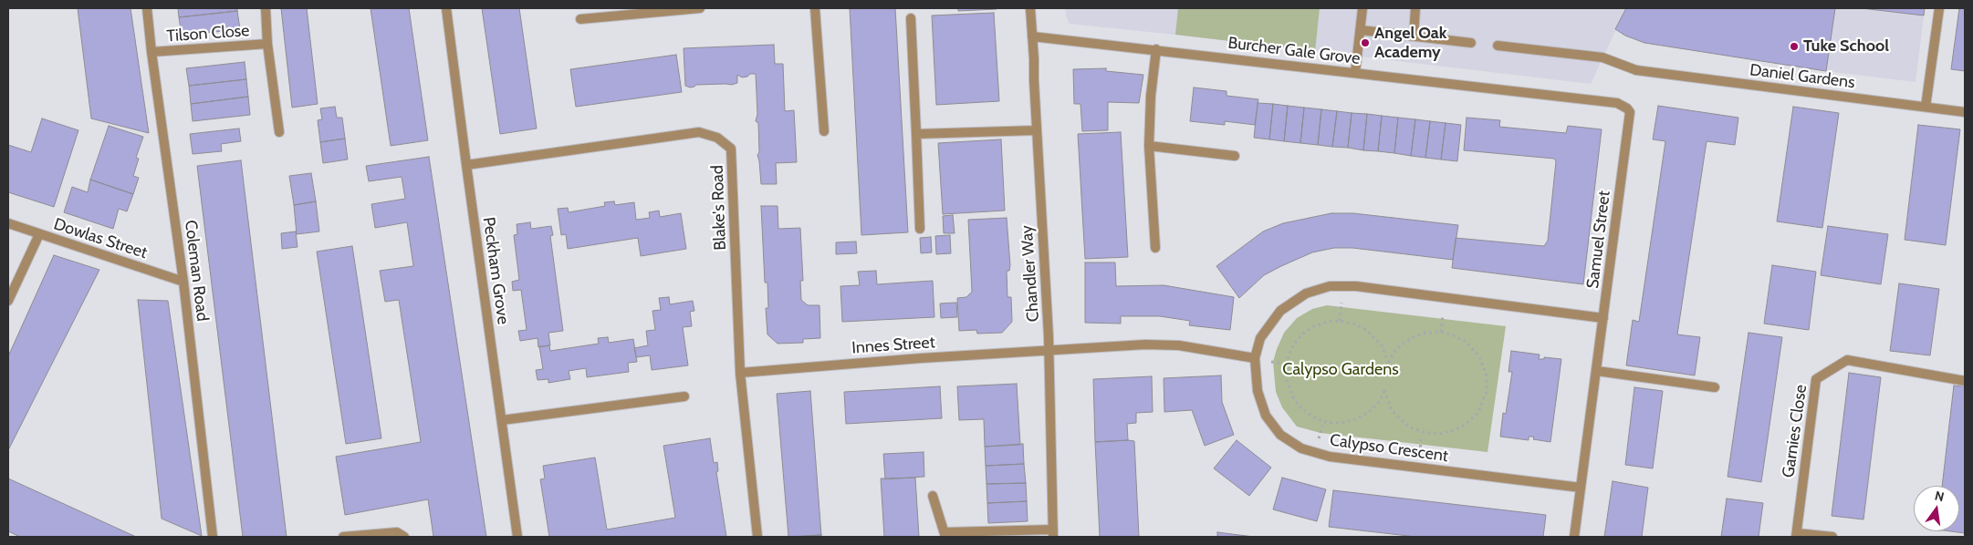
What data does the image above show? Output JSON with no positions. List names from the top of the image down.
{
  "streets": {
    "street": [
      "Tilson Close",
      "Burcher Gale Grove",
      "Daniel Gardens",
      "Blake's Road",
      "Dowlas Street",
      "Samuel Street",
      "Coleman Road",
      "Peckham Grove",
      "Chandler Way",
      "Innes Street",
      "Garnies Close",
      "Calypso Crescent"
    ]
  },
  "crossings": [
    ["Tilson Close", "Coleman Road"],
    ["Burcher Gale Grove", "Samuel Street"],
    ["Burcher Gale Grove", "Chandler Way"],
    ["Blake's Road", "Peckham Grove"],
    ["Blake's Road", "Innes Street"],
    ["Dowlas Street", "Coleman Road"],
    ["Samuel Street", "Calypso Crescent"],
    ["Chandler Way", "Innes Street"]
  ],
  "parks": ["Calypso Gardens"],
  "places": ["Angel Oak Academy", "Tuke School"],
  "north": "top"
}
